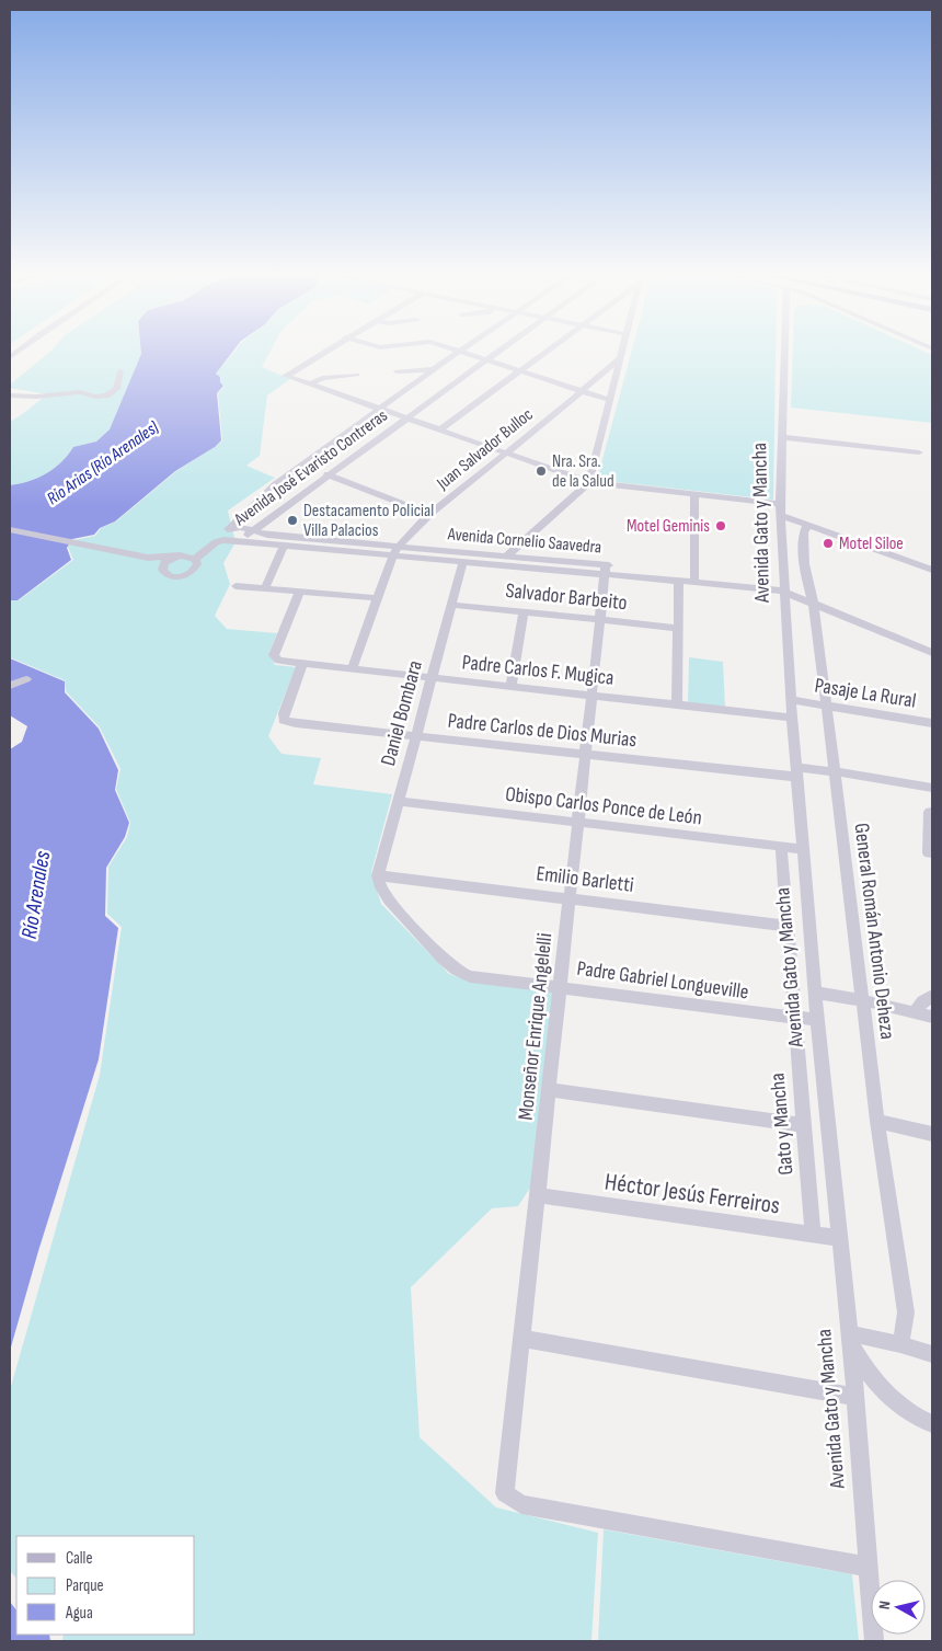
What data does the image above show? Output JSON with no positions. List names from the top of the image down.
{
  "streets": {
    "street": [
      "Juan Salvador Bulloc",
      "Avenida José Evaristo Contreras",
      "Avenida Gato y Mancha",
      "Avenida Cornelio Saavedra",
      "Salvador Barbeito",
      "Padre Carlos F. Mugica",
      "Pasaje La Rural",
      "Daniel Bombara",
      "Padre Carlos de Dios Murias",
      "Obispo Carlos Ponce de León",
      "Emilio Barletti",
      "General Román Antonio Deheza",
      "Padre Gabriel Longueville",
      "Monseñor Enrique Angelelli",
      "Gato y Mancha",
      "Héctor Jesús Ferreiros"
    ]
  },
  "crossings": [
    ["Juan Salvador Bulloc", "Avenida Cornelio Saavedra"],
    ["Juan Salvador Bulloc", "Padre Carlos F. Mugica"],
    ["Avenida José Evaristo Contreras", "Avenida Cornelio Saavedra"],
    ["Avenida Gato y Mancha", "Avenida Cornelio Saavedra"],
    ["Avenida Gato y Mancha", "Padre Carlos F. Mugica"],
    ["Avenida Gato y Mancha", "Pasaje La Rural"],
    ["Avenida Gato y Mancha", "Padre Carlos de Dios Murias"],
    ["Avenida Gato y Mancha", "Obispo Carlos Ponce de León"],
    ["Avenida Gato y Mancha", "Padre Gabriel Longueville"],
    ["Avenida Gato y Mancha", "Monseñor Enrique Angelelli"],
    ["Avenida Gato y Mancha", "Héctor Jesús Ferreiros"],
    ["Avenida Cornelio Saavedra", "Daniel Bombara"],
    ["Avenida Cornelio Saavedra", "General Román Antonio Deheza"],
    ["Avenida Cornelio Saavedra", "Monseñor Enrique Angelelli"],
    ["Salvador Barbeito", "Daniel Bombara"],
    ["Salvador Barbeito", "Monseñor Enrique Angelelli"],
    ["Padre Carlos F. Mugica", "Daniel Bombara"],
    ["Padre Carlos F. Mugica", "Padre Carlos de Dios Murias"],
    ["Padre Carlos F. Mugica", "Monseñor Enrique Angelelli"],
    ["Pasaje La Rural", "General Román Antonio Deheza"],
    ["Daniel Bombara", "Padre Carlos de Dios Murias"],
    ["Daniel Bombara", "Obispo Carlos Ponce de León"],
    ["Daniel Bombara", "Emilio Barletti"],
    ["Daniel Bombara", "Padre Gabriel Longueville"],
    ["Padre Carlos de Dios Murias", "General Román Antonio Deheza"],
    ["Padre Carlos de Dios Murias", "Monseñor Enrique Angelelli"],
    ["Obispo Carlos Ponce de León", "Monseñor Enrique Angelelli"],
    ["Obispo Carlos Ponce de León", "Gato y Mancha"],
    ["Emilio Barletti", "Padre Gabriel Longueville"],
    ["Emilio Barletti", "Monseñor Enrique Angelelli"],
    ["Emilio Barletti", "Gato y Mancha"],
    ["Padre Gabriel Longueville", "Monseñor Enrique Angelelli"],
    ["Padre Gabriel Longueville", "Gato y Mancha"],
    ["Monseñor Enrique Angelelli", "Héctor Jesús Ferreiros"],
    ["Gato y Mancha", "Héctor Jesús Ferreiros"]
  ],
  "water": ["Río Arias (Río Arenales)", "Río Arenales"],
  "places": [
    "Nra. Sra. de la Salud",
    "Destacamento Policial Villa Palacios",
    "Motel Geminis",
    "Motel Siloe"
  ],
  "legend": ["Calle", "Parque", "Agua"],
  "north": "left"
}
